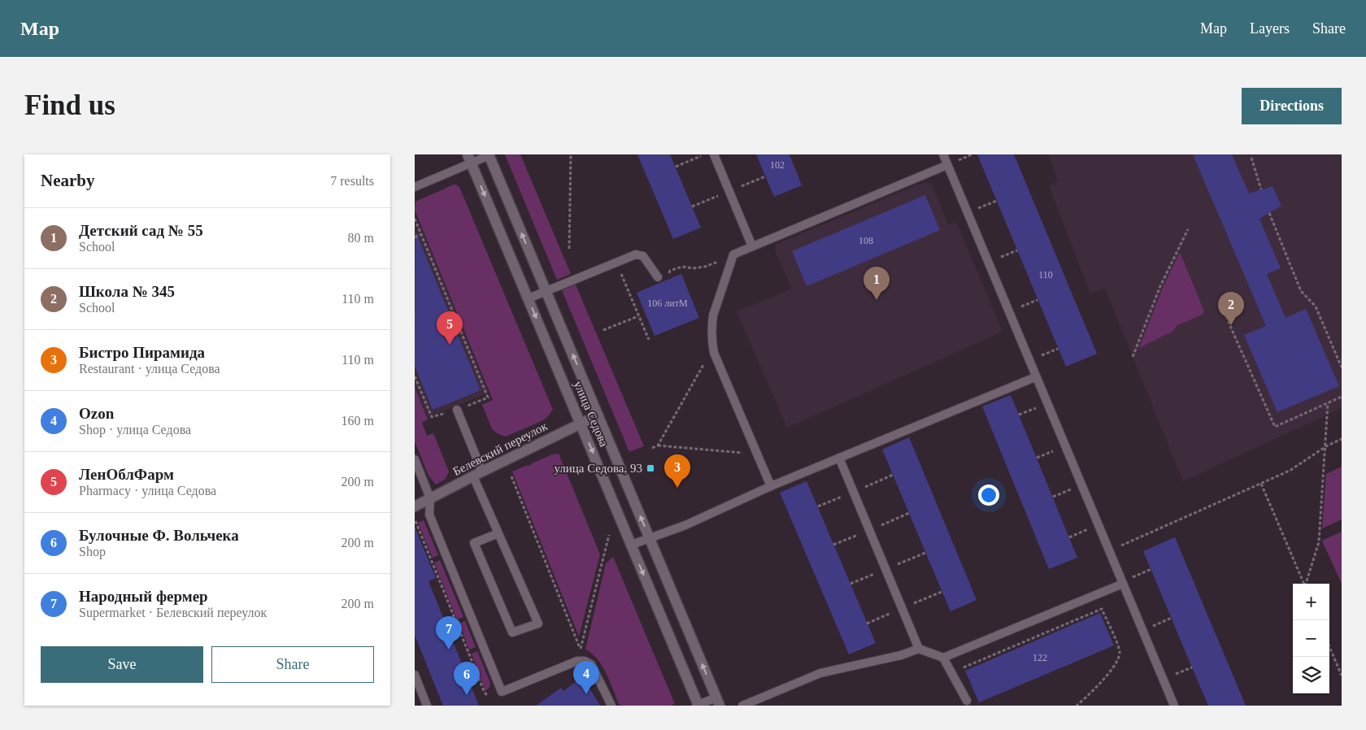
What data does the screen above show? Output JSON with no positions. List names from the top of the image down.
{
  "streets": {
    "main road": ["улица Седова", "Белевский переулок"]
  },
  "crossings": [
    ["улица Седова", "Белевский переулок"]
  ],
  "places": {
    "transit": ["улица Седова, 93"]
  },
  "house_numbers": [
    "102",
    "108",
    "110",
    "106 литМ",
    "122"
  ],
  "page": {
    "header": "Map",
    "nav": ["Map", "Layers", "Share"],
    "buttons": [
      "Directions",
      ["Save", "Share"]
    ],
    "title": "Find us",
    "heading": ["Nearby", "7 results"],
    "list": [
      {
        "mark": "1",
        "name": "Детский сад № 55",
        "note": "School",
        "value": "80 m"
      },
      {
        "mark": "2",
        "name": "Школа № 345",
        "note": "School",
        "value": "110 m"
      },
      {
        "mark": "3",
        "name": "Бистро Пирамида",
        "note": "Restaurant · улица Седова",
        "value": "110 m"
      },
      {
        "mark": "4",
        "name": "Ozon",
        "note": "Shop · улица Седова",
        "value": "160 m"
      },
      {
        "mark": "5",
        "name": "ЛенОблФарм",
        "note": "Pharmacy · улица Седова",
        "value": "200 m"
      },
      {
        "mark": "6",
        "name": "Булочные Ф. Вольчека",
        "note": "Shop",
        "value": "200 m"
      },
      {
        "mark": "7",
        "name": "Народный фермер",
        "note": "Supermarket · Белевский переулок",
        "value": "200 m"
      }
    ],
    "pins": [
      "1",
      "2",
      "5",
      "3",
      "7",
      "4",
      "6"
    ],
    "map_buttons": ["+", "−"]
  }
}
